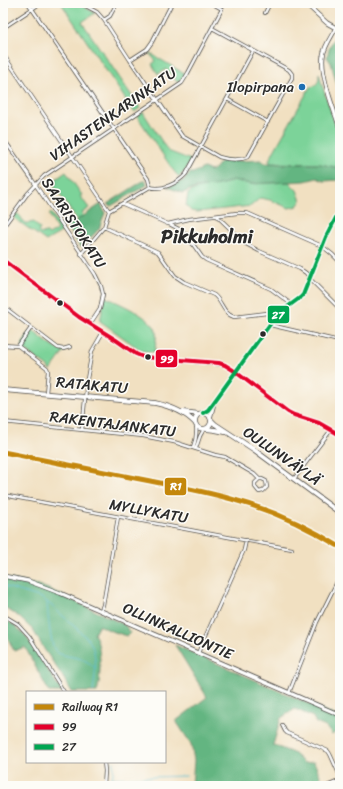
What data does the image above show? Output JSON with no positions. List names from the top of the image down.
{
  "streets": {
    "main road": ["RATAKATU", "OULUNVÄYLÄ"],
    "street": [
      "VIHASTENKARINKATU",
      "SAARISTOKATU",
      "RAKENTAJANKATU",
      "MYLLYKATU",
      "OLLINKALLIONTIE"
    ]
  },
  "crossings": [
    ["VIHASTENKARINKATU", "SAARISTOKATU"],
    ["RATAKATU", "OULUNVÄYLÄ"]
  ],
  "districts": ["Pikkuholmi"],
  "places": ["Ilopirpana"],
  "lines": ["transit line 27", "transit line 99", "rail line R1"],
  "legend": ["Railway R1", "99", "27"]
}
